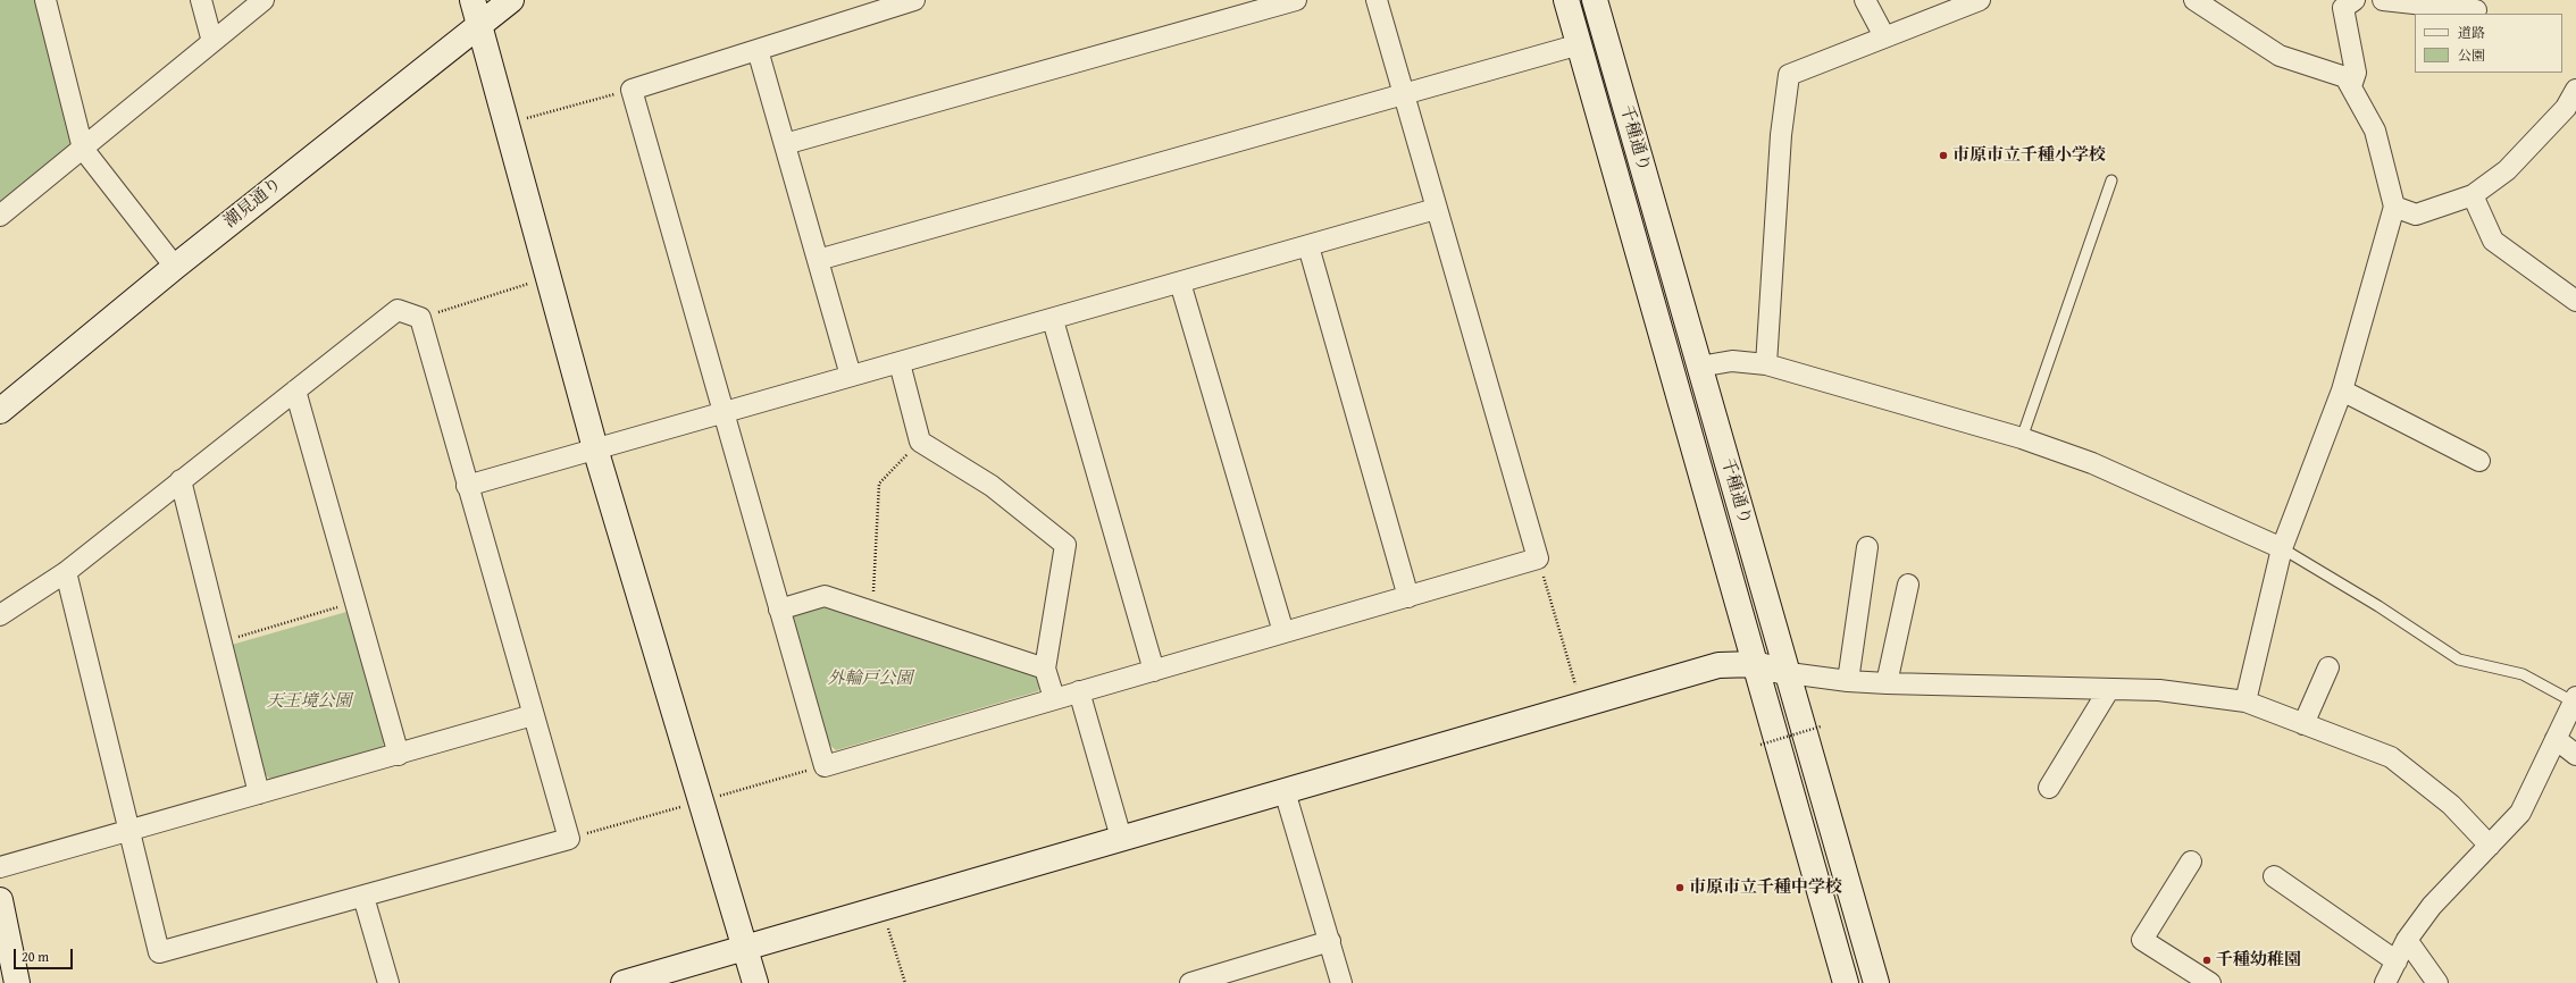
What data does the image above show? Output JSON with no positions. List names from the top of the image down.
{
  "streets": {
    "street": ["千種通り", "潮見通り"]
  },
  "parks": ["外輪戸公園", "天王境公園"],
  "places": ["市原市立千種小学校", "市原市立千種中学校", "千種幼稚園"],
  "legend": ["道路", "公園"],
  "scale_bar": "20 m"
}
